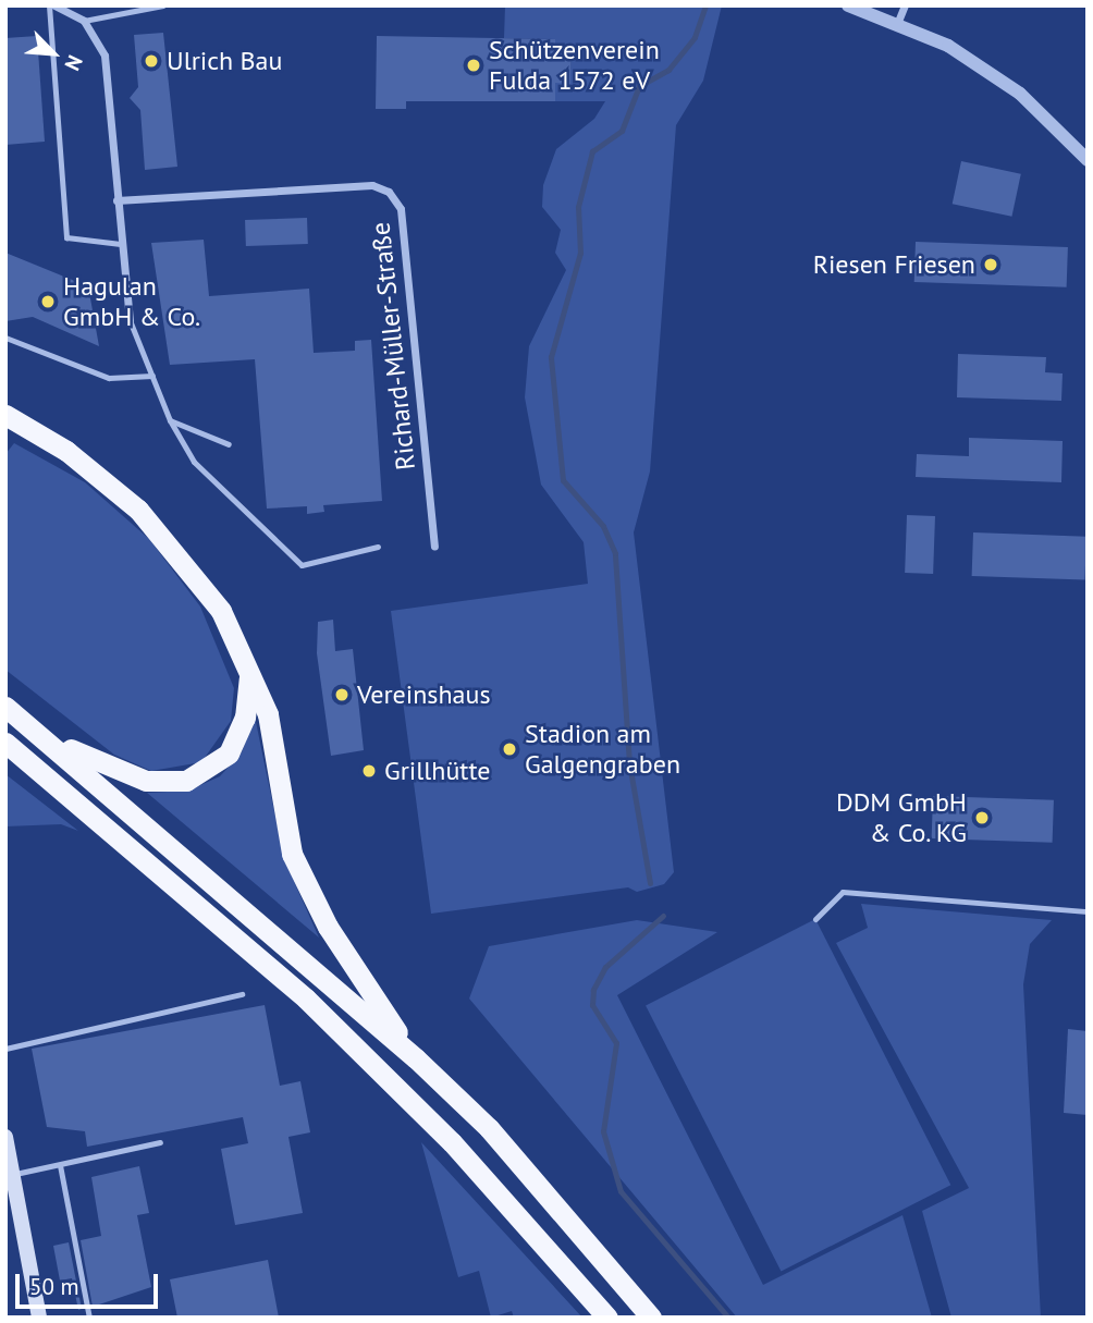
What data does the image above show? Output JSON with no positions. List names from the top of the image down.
{
  "streets": {
    "street": ["Richard-Müller-Straße"]
  },
  "places": [
    "Ulrich Bau",
    "Schützenverein Fulda 1572 eV",
    "Riesen Friesen",
    "Hagulan GmbH & Co.",
    "Vereinshaus",
    "Stadion am Galgengraben",
    "Grillhütte",
    "DDM GmbH & Co. KG"
  ],
  "scale_bar": "50 m",
  "north": "bottom right"
}
